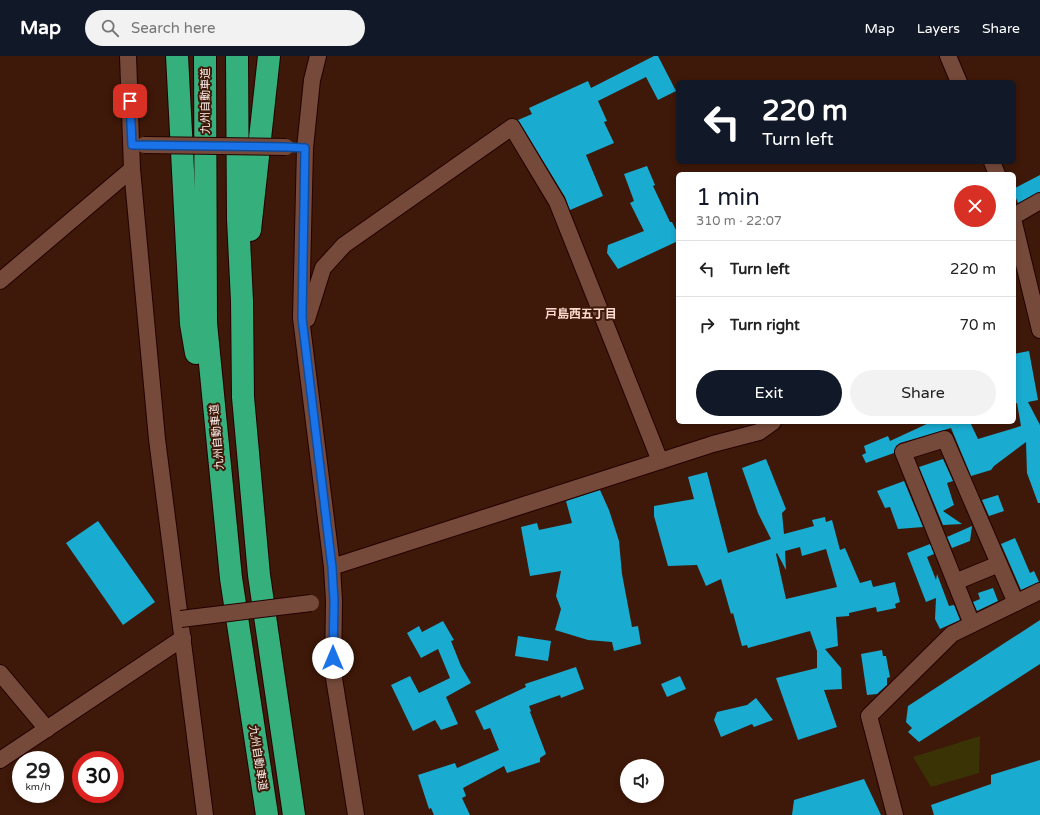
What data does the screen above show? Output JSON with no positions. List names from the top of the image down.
{
  "streets": {
    "highway": ["九州自動車道"]
  },
  "districts": ["戸島西五丁目"],
  "page": {
    "header": "Map",
    "search": "Search here",
    "nav": ["Map", "Layers", "Share"],
    "turn": ["220 m", "Turn left"],
    "heading": ["1 min", "310 m · 22:07"],
    "list": [
      {
        "name": "Turn left",
        "value": "220 m"
      },
      {
        "name": "Turn right",
        "value": "70 m"
      }
    ],
    "buttons": ["Exit", "Share"],
    "speed": "29 km/h",
    "limit": "30"
  }
}
